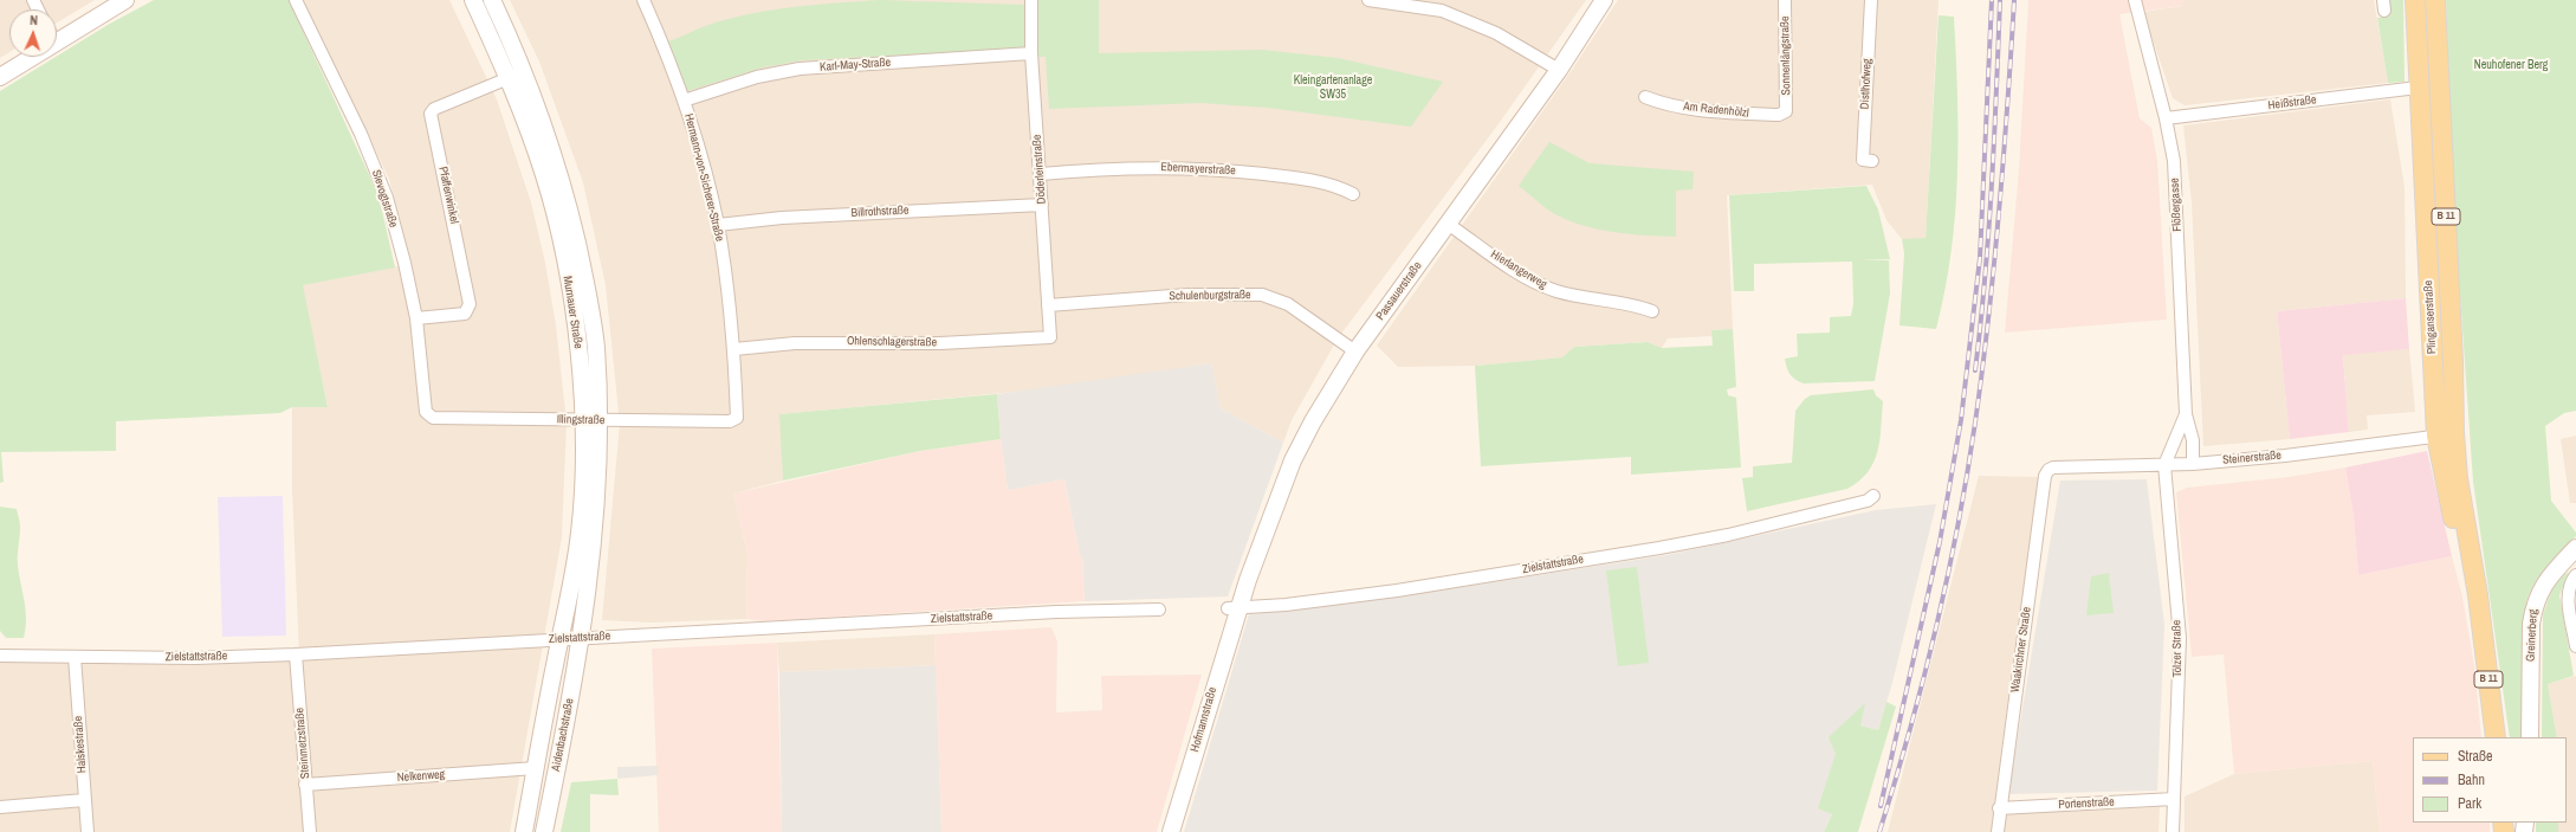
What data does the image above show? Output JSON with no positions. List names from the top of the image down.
{
  "streets": {
    "main road": [
      "B 11",
      "Passauerstraße",
      "Murnauer Straße",
      "Plinganserstraße",
      "Greinerberg",
      "Hofmannstraße",
      "Aidenbachstraße"
    ],
    "street": [
      "Sonnenlängstraße",
      "Karl-May-Straße",
      "Distlhofweg",
      "Heißstraße",
      "Am Radenhölzl",
      "Döderleinstraße",
      "Ebermayerstraße",
      "Hermann-von-Sicherer-Straße",
      "Pfaffenwinkel",
      "Slevogtstraße",
      "Flößergasse",
      "Billrothstraße",
      "Hierlangerweg",
      "Schulenburgstraße",
      "Ohlenschlagerstraße",
      "Illingstraße",
      "Steinerstraße",
      "Zielstattstraße",
      "Tölzer Straße",
      "Waakirchner Straße",
      "Steinmetzstraße",
      "Halskestraße",
      "Nelkenweg",
      "Portenstraße"
    ]
  },
  "crossings": [
    ["Sonnenlängstraße", "Am Radenhölzl"],
    ["Karl-May-Straße", "Döderleinstraße"],
    ["Karl-May-Straße", "Hermann-von-Sicherer-Straße"],
    ["Heißstraße", "Flößergasse"],
    ["Heißstraße", "Plinganserstraße"],
    ["Döderleinstraße", "Ebermayerstraße"],
    ["Döderleinstraße", "Billrothstraße"],
    ["Döderleinstraße", "Schulenburgstraße"],
    ["Döderleinstraße", "Ohlenschlagerstraße"],
    ["Hermann-von-Sicherer-Straße", "Billrothstraße"],
    ["Hermann-von-Sicherer-Straße", "Ohlenschlagerstraße"],
    ["Hermann-von-Sicherer-Straße", "Illingstraße"],
    ["Pfaffenwinkel", "Slevogtstraße"],
    ["Pfaffenwinkel", "Murnauer Straße"],
    ["Slevogtstraße", "Illingstraße"],
    ["Flößergasse", "Steinerstraße"],
    ["Flößergasse", "Tölzer Straße"],
    ["Hierlangerweg", "Passauerstraße"],
    ["Passauerstraße", "Schulenburgstraße"],
    ["Passauerstraße", "Zielstattstraße"],
    ["Passauerstraße", "Hofmannstraße"],
    ["Murnauer Straße", "Illingstraße"],
    ["Murnauer Straße", "Zielstattstraße"],
    ["Murnauer Straße", "Aidenbachstraße"],
    ["Plinganserstraße", "Steinerstraße"],
    ["Steinerstraße", "Tölzer Straße"],
    ["Steinerstraße", "Waakirchner Straße"],
    ["Zielstattstraße", "Hofmannstraße"],
    ["Zielstattstraße", "Aidenbachstraße"],
    ["Zielstattstraße", "Steinmetzstraße"],
    ["Zielstattstraße", "Halskestraße"],
    ["Tölzer Straße", "Portenstraße"],
    ["Waakirchner Straße", "Portenstraße"],
    ["Aidenbachstraße", "Nelkenweg"],
    ["Steinmetzstraße", "Nelkenweg"]
  ],
  "parks": ["Neuhofener Berg", "Kleingartenanlage SW35"],
  "legend": ["Straße", "Bahn", "Park"],
  "north": "top"
}
